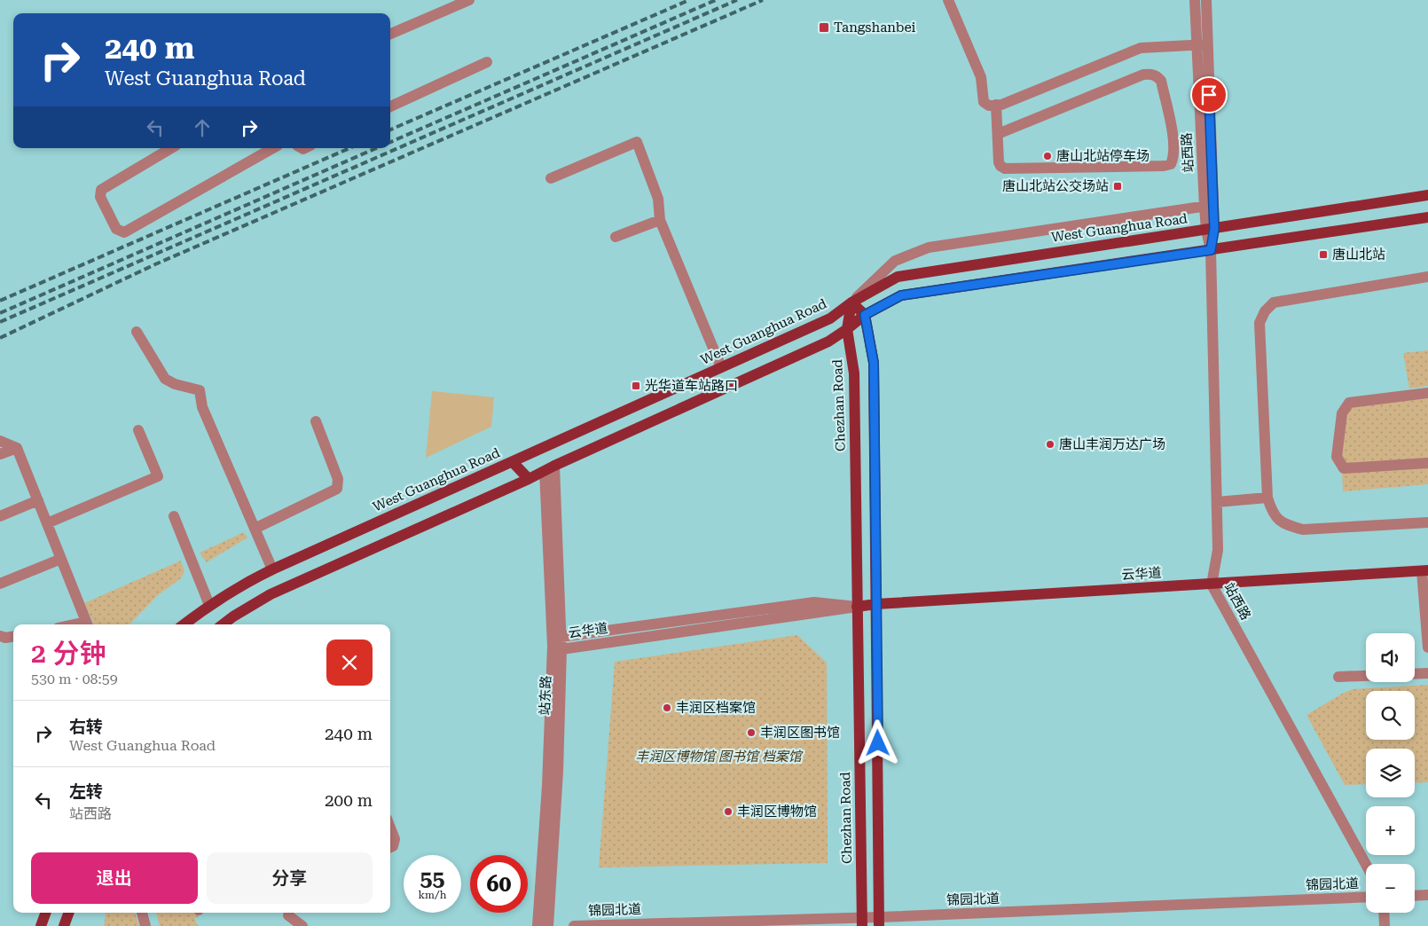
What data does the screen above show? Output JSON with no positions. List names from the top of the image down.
{
  "streets": {
    "main road": ["West Guanghua Road", "Chezhan Road", "云华道"],
    "street": ["站西路", "站东路", "锦园北道"]
  },
  "crossings": [
    ["站西路", "West Guanghua Road"],
    ["站西路", "云华道"],
    ["West Guanghua Road", "Chezhan Road"],
    ["Chezhan Road", "云华道"],
    ["Chezhan Road", "锦园北道"],
    ["云华道", "站东路"]
  ],
  "parks": ["丰润区博物馆 图书馆 档案馆"],
  "places": {
    "transit": [
      "Tangshanbei",
      "唐山北站公交场站",
      "唐山北站",
      "光华道车站路口"
    ],
    "other": [
      "唐山北站停车场",
      "唐山丰润万达广场",
      "丰润区档案馆",
      "丰润区图书馆",
      "丰润区博物馆"
    ]
  },
  "page": {
    "turn": ["240 m", "West Guanghua Road"],
    "heading": ["2 分钟", "530 m · 08:59"],
    "map_buttons": ["+", "−"],
    "list": [
      {
        "name": "右转",
        "note": "West Guanghua Road",
        "value": "240 m"
      },
      {
        "name": "左转",
        "note": "站西路",
        "value": "200 m"
      }
    ],
    "buttons": ["退出", "分享"],
    "speed": "55 km/h",
    "limit": "60"
  }
}
